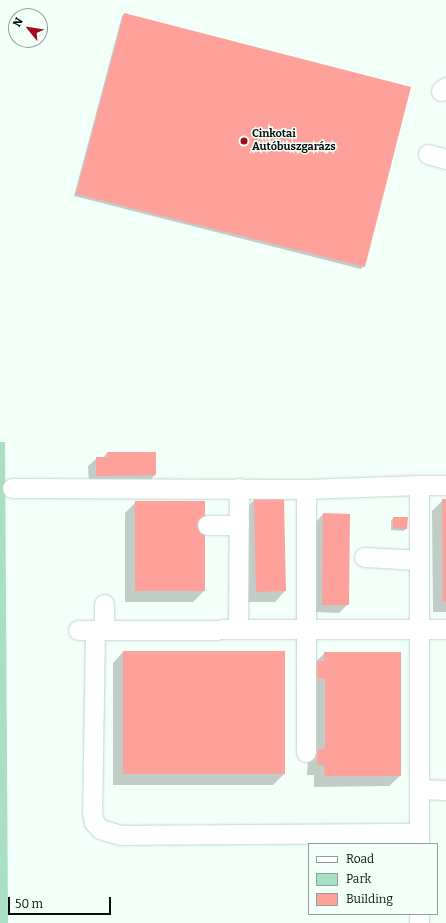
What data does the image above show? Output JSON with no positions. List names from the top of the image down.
{
  "places": ["Cinkotai Autóbuszgarázs"],
  "legend": ["Road", "Park", "Building"],
  "scale_bar": "50 m",
  "north": "top left"
}
